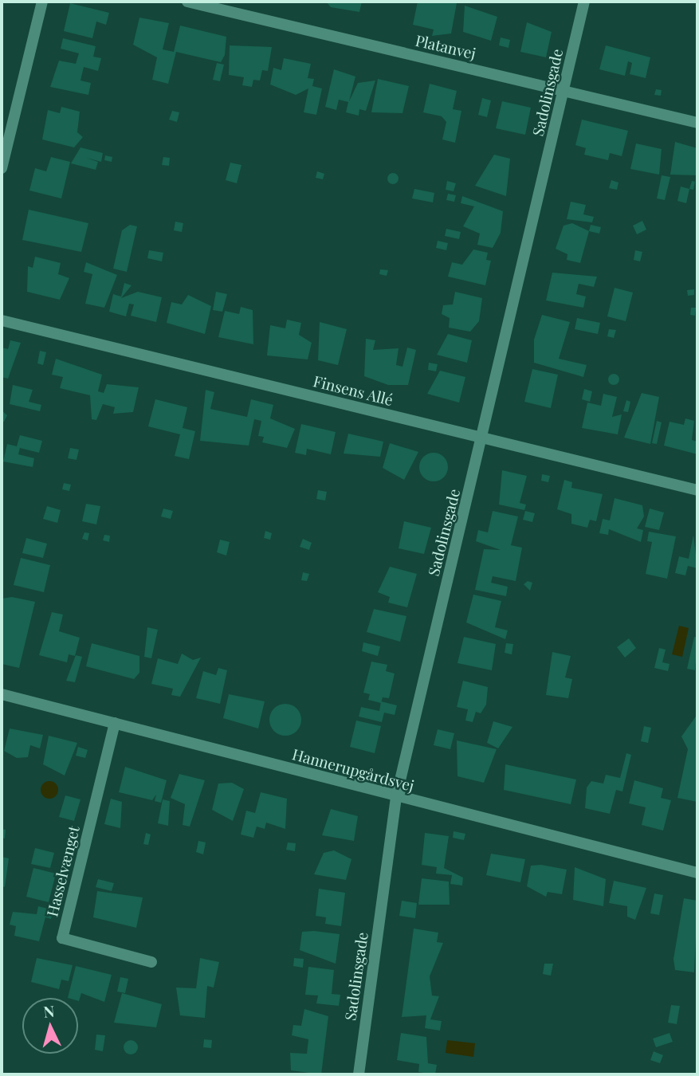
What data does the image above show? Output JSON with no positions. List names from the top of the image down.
{
  "streets": {
    "street": [
      "Platanvej",
      "Sadolinsgade",
      "Finsens Allé",
      "Hannerupgårdsvej",
      "Hasselvænget"
    ]
  },
  "crossings": [
    ["Platanvej", "Sadolinsgade"],
    ["Sadolinsgade", "Finsens Allé"],
    ["Sadolinsgade", "Hannerupgårdsvej"],
    ["Hannerupgårdsvej", "Hasselvænget"]
  ],
  "north": "top"
}
